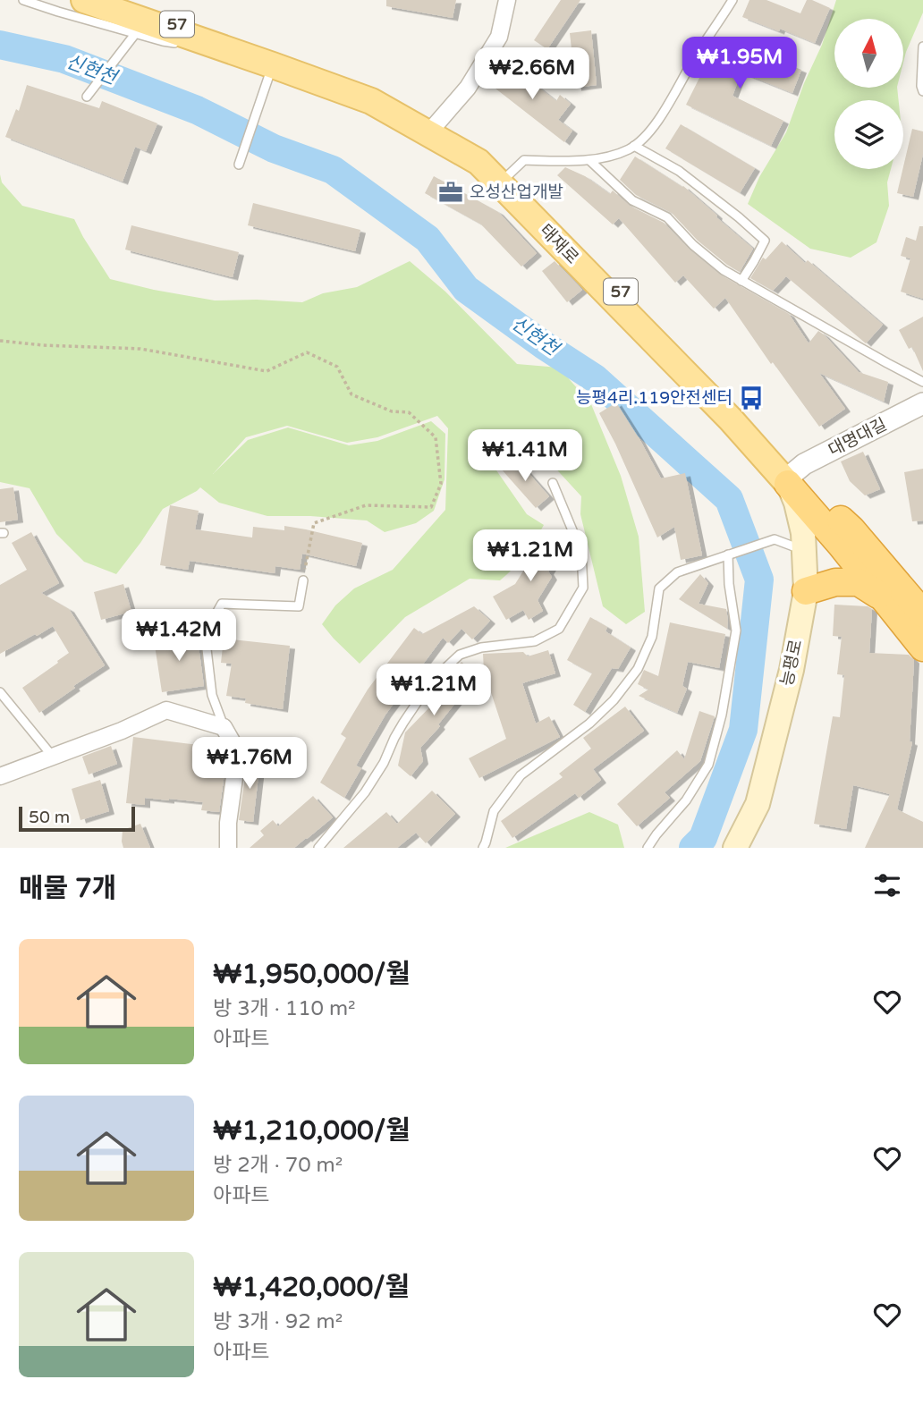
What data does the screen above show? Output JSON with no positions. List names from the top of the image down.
{
  "streets": {
    "highway": ["57", "태재로"],
    "main road": ["능평로"],
    "street": ["대명대길"]
  },
  "crossings": [
    ["태재로", "대명대길"],
    ["태재로", "능평로"],
    ["대명대길", "능평로"]
  ],
  "water": ["신현천"],
  "places": {
    "office": ["오성산업개발"],
    "bus stop": ["능평4리.119안전센터"]
  },
  "scale_bar": "50 m",
  "north": "top",
  "page": {
    "price": [
      "₩1.95M",
      "₩2.66M",
      "₩1.41M",
      "₩1.21M",
      "₩1.42M",
      "₩1.21M",
      "₩1.76M"
    ],
    "scale": "50 m",
    "heading": "매물 7개",
    "list": [
      {
        "name": "₩1,950,000/월",
        "note": "방 3개 · 110 m² · 아파트"
      },
      {
        "name": "₩1,210,000/월",
        "note": "방 2개 · 70 m² · 아파트"
      },
      {
        "name": "₩1,420,000/월",
        "note": "방 3개 · 92 m² · 아파트"
      }
    ]
  }
}
